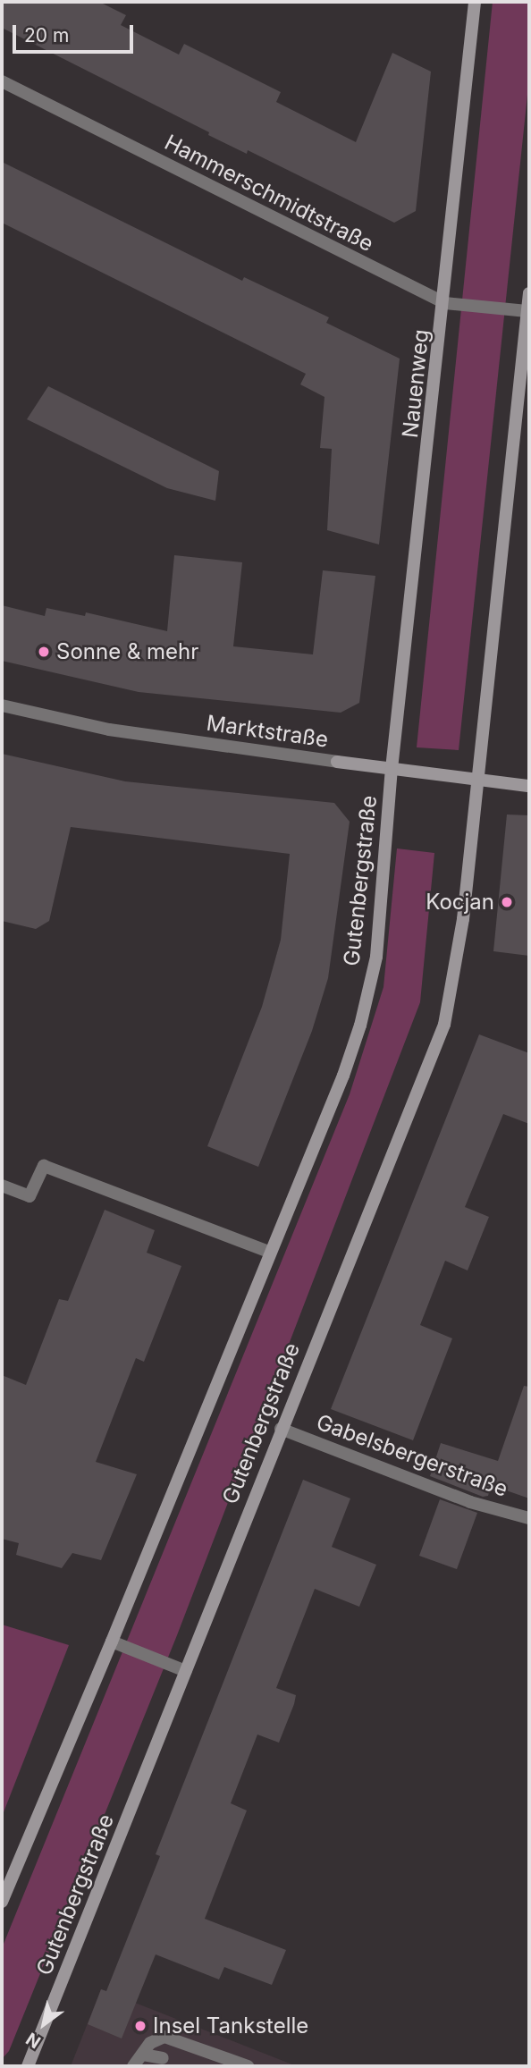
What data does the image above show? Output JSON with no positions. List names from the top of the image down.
{
  "streets": {
    "street": [
      "Hammerschmidtstraße",
      "Nauenweg",
      "Marktstraße",
      "Gutenbergstraße",
      "Gabelsbergerstraße"
    ]
  },
  "crossings": [
    ["Hammerschmidtstraße", "Nauenweg"],
    ["Nauenweg", "Marktstraße"],
    ["Nauenweg", "Gutenbergstraße"],
    ["Marktstraße", "Gutenbergstraße"],
    ["Gutenbergstraße", "Gabelsbergerstraße"]
  ],
  "places": ["Sonne & mehr", "Kocjan", "Insel Tankstelle"],
  "scale_bar": "20 m",
  "north": "bottom left"
}
